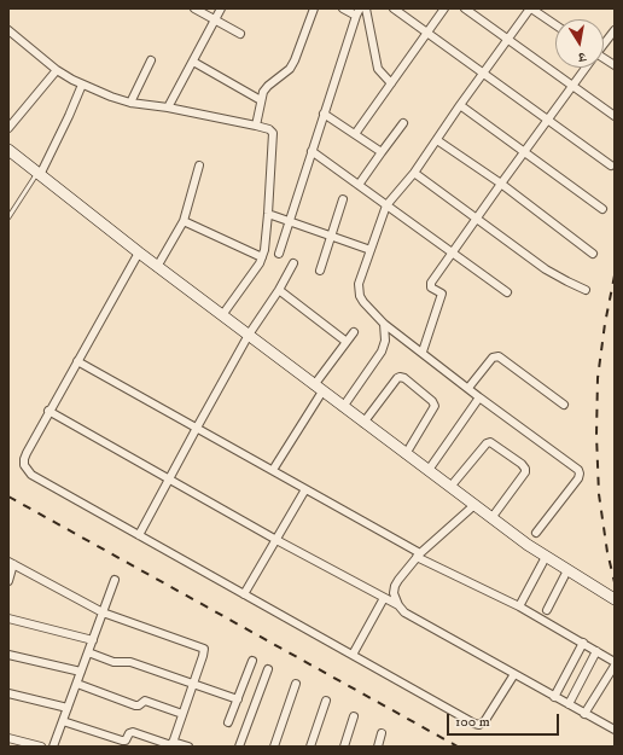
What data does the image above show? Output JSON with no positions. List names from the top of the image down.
{
  "scale_bar": "100 m",
  "north": "bottom"
}
